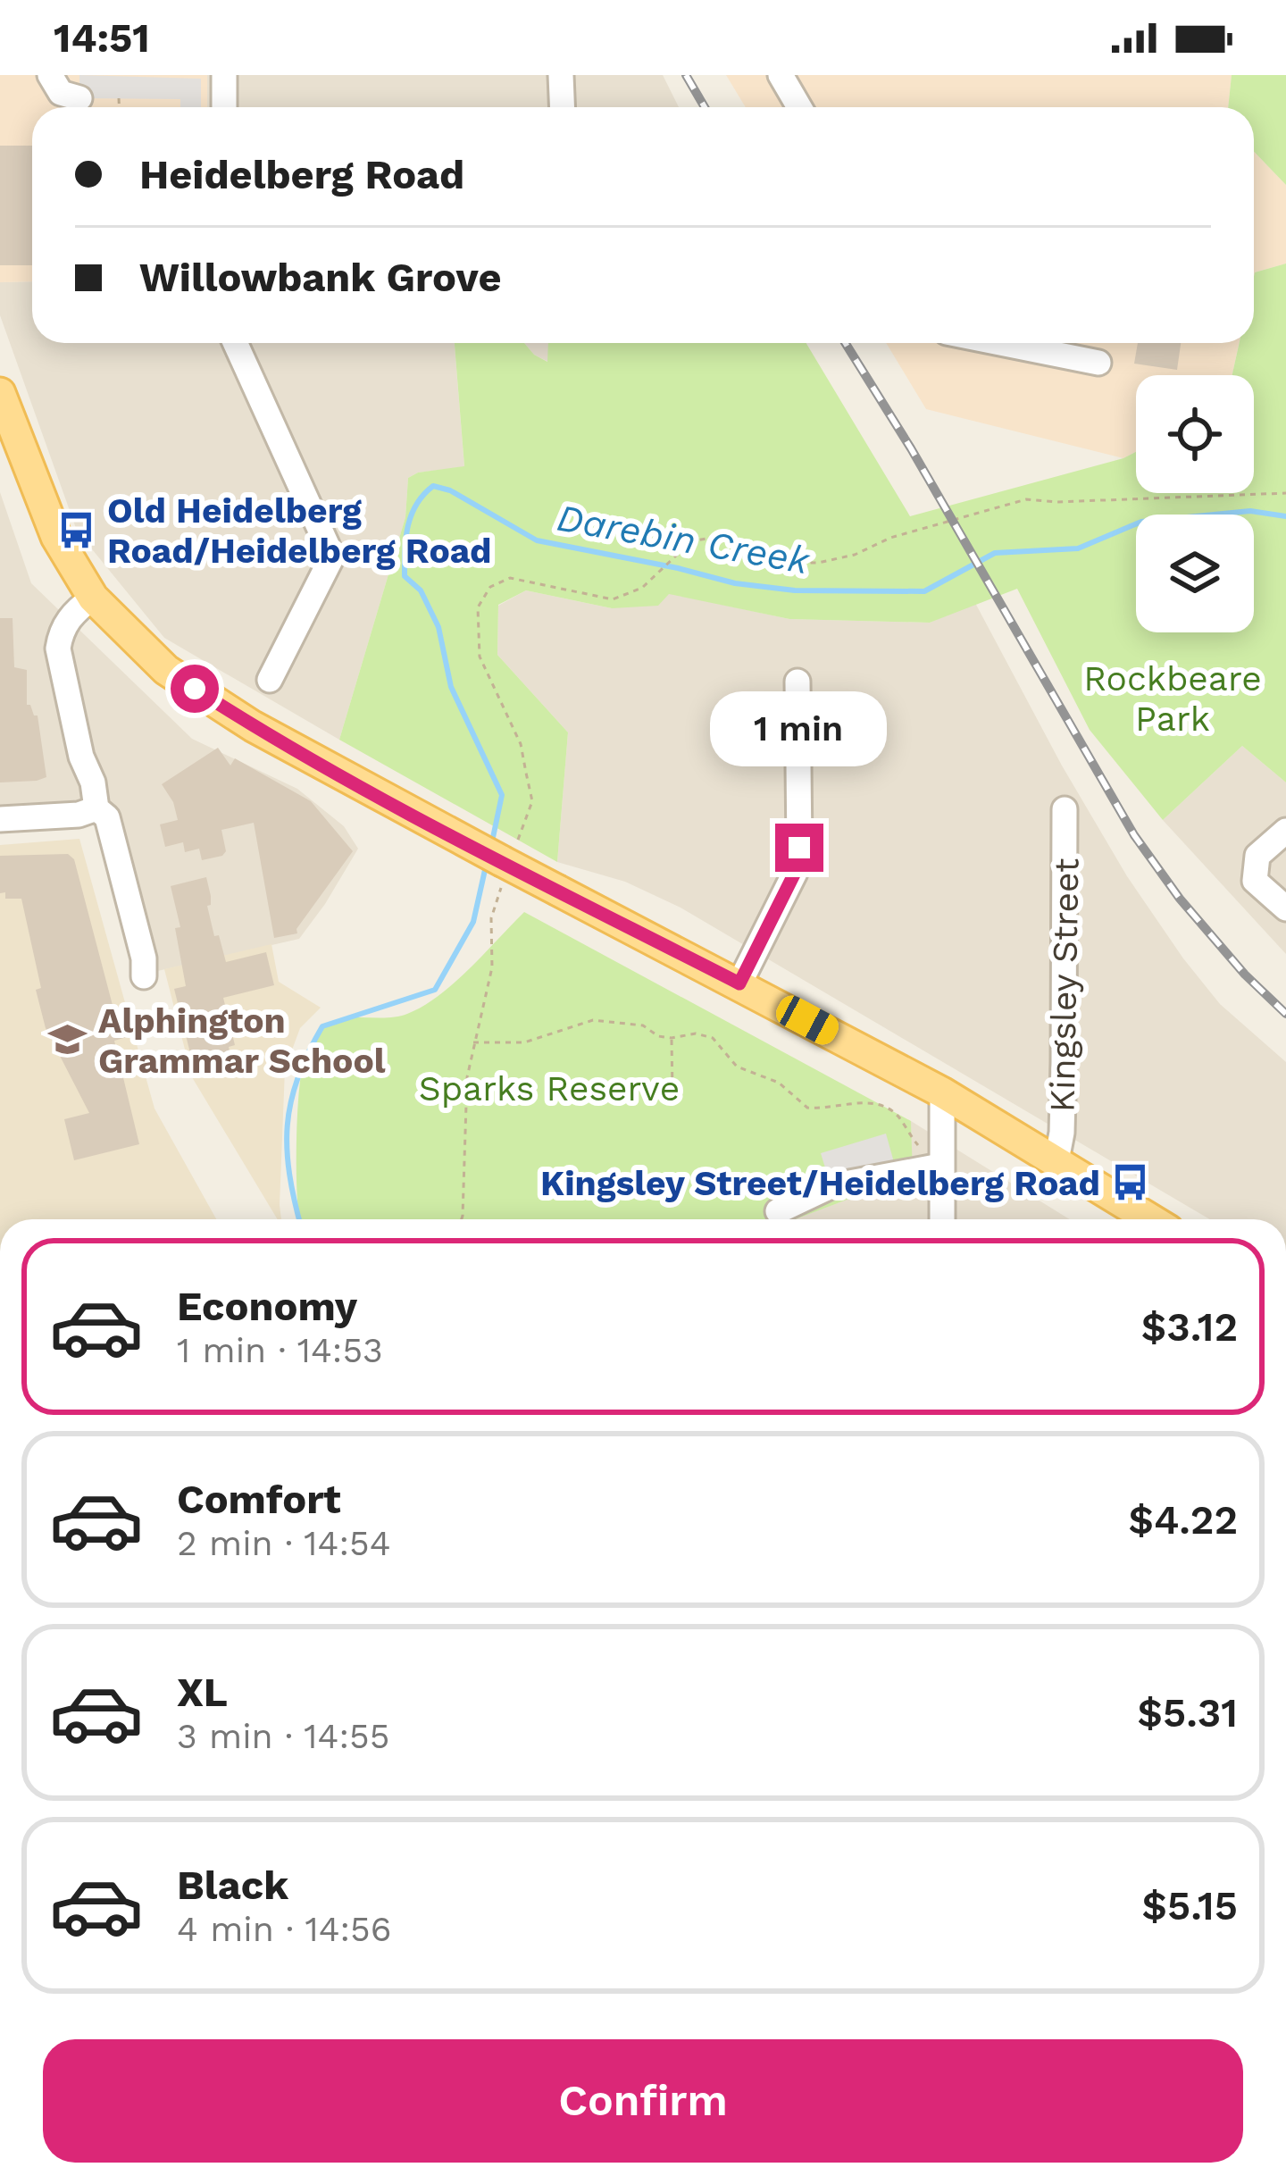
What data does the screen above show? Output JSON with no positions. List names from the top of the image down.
{
  "streets": {
    "street": ["Kingsley Street"]
  },
  "water": ["Darebin Creek"],
  "parks": ["Rockbeare Park", "Sparks Reserve"],
  "places": {
    "bus stop": ["Old Heidelberg Road/Heidelberg Road", "Kingsley Street/Heidelberg Road"],
    "school or university": ["Alphington Grammar School"]
  },
  "page": {
    "status": "14:51",
    "banner": ["Heidelberg Road", "Willowbank Grove"],
    "bubble": "1 min",
    "list": [
      {
        "name": "Economy",
        "note": "1 min · 14:53",
        "value": "$3.12"
      },
      {
        "name": "Comfort",
        "note": "2 min · 14:54",
        "value": "$4.22"
      },
      {
        "name": "XL",
        "note": "3 min · 14:55",
        "value": "$5.31"
      },
      {
        "name": "Black",
        "note": "4 min · 14:56",
        "value": "$5.15"
      }
    ],
    "buttons": "Confirm"
  }
}
